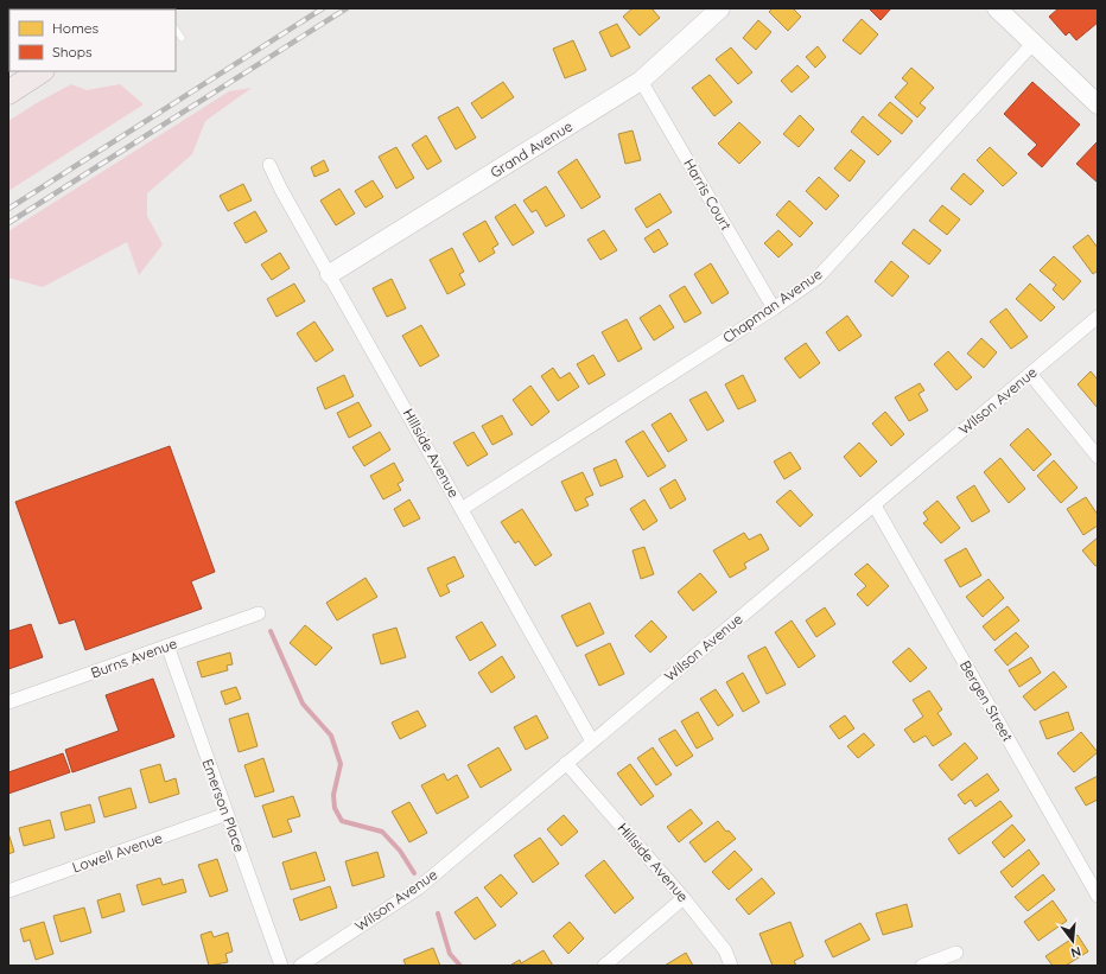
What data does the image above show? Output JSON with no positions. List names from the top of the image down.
{
  "streets": {
    "street": [
      "Grand Avenue",
      "Harris Court",
      "Chapman Avenue",
      "Wilson Avenue",
      "Hillside Avenue",
      "Burns Avenue",
      "Bergen Street",
      "Emerson Place",
      "Lowell Avenue"
    ]
  },
  "crossings": [
    ["Grand Avenue", "Harris Court"],
    ["Grand Avenue", "Hillside Avenue"],
    ["Harris Court", "Chapman Avenue"],
    ["Chapman Avenue", "Hillside Avenue"],
    ["Wilson Avenue", "Hillside Avenue"],
    ["Wilson Avenue", "Bergen Street"],
    ["Burns Avenue", "Emerson Place"],
    ["Emerson Place", "Lowell Avenue"]
  ],
  "legend": ["Homes", "Shops"],
  "north": "bottom"
}
